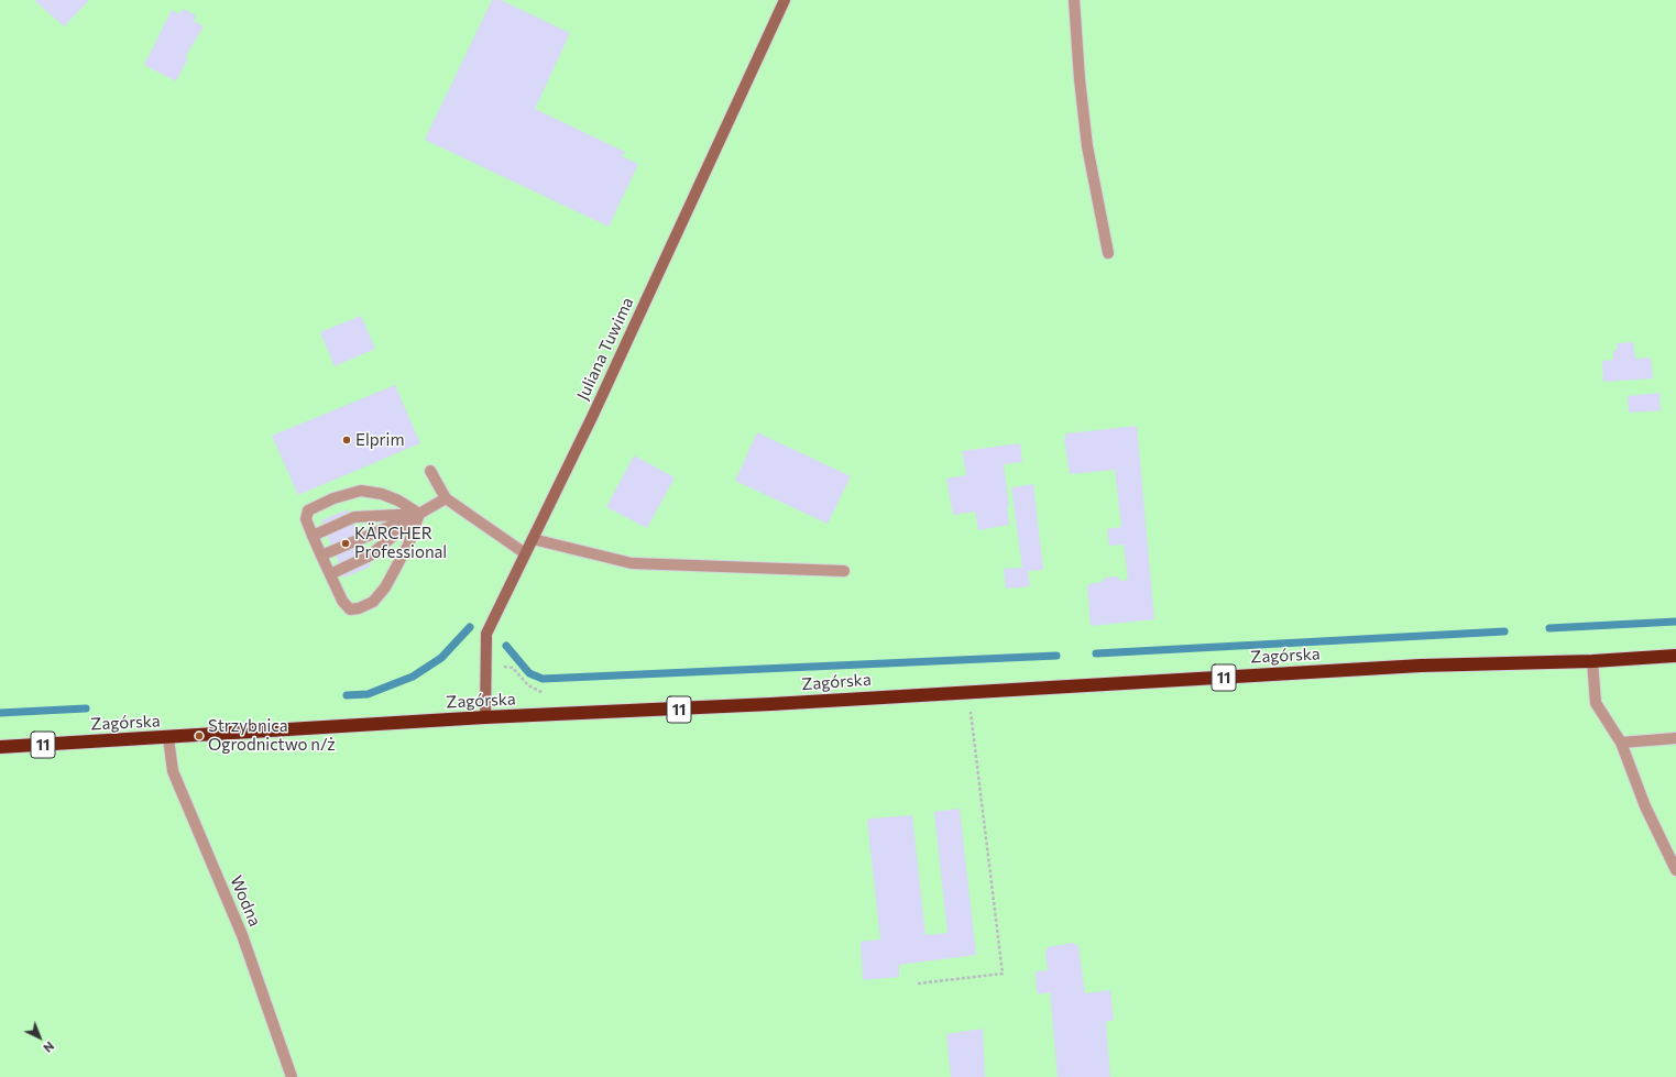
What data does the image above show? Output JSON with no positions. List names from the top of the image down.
{
  "streets": {
    "highway": ["Zagórska", "11"],
    "street": ["Juliana Tuwima", "Wodna"]
  },
  "crossings": [
    ["Juliana Tuwima", "Zagórska"],
    ["Zagórska", "Wodna"]
  ],
  "places": ["Elprim", "KÄRCHER Professional", "Strzybnica Ogrodnictwo n/ż"],
  "north": "bottom right"
}
